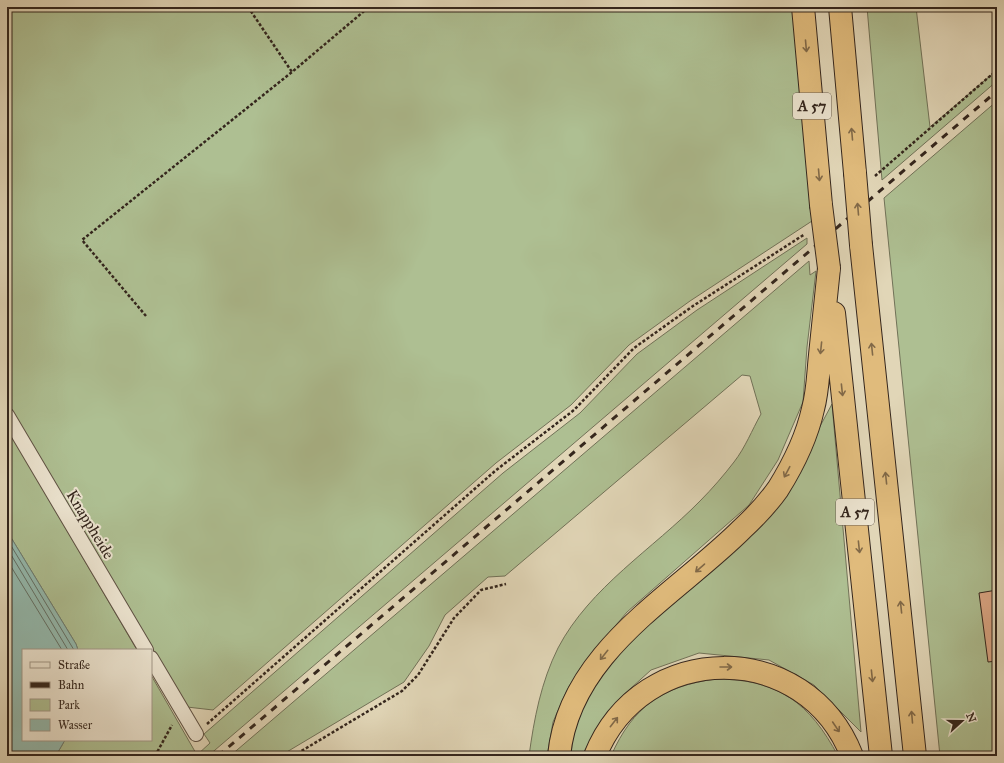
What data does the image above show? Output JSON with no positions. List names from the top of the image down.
{
  "streets": {
    "highway": ["A 57"],
    "street": ["Knappheide"]
  },
  "legend": [
    "Straße",
    "Bahn",
    "Park",
    "Wasser"
  ],
  "north": "right"
}
